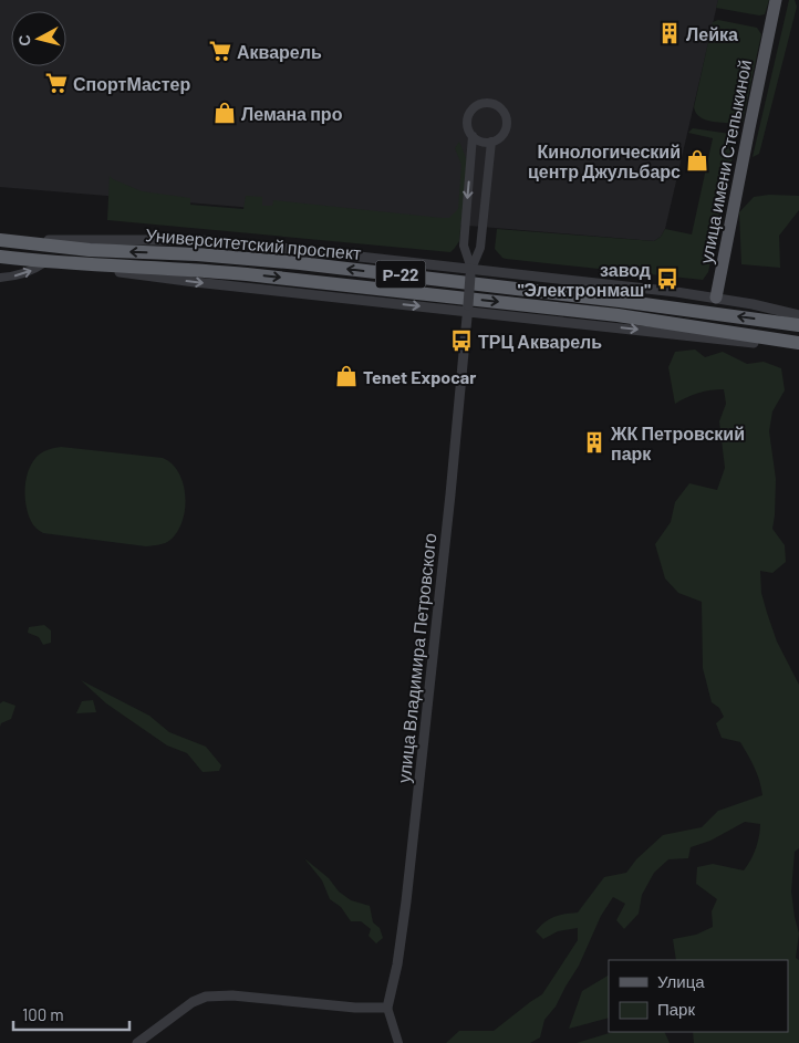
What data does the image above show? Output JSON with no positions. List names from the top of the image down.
{
  "streets": {
    "highway": ["Университетский проспект", "Р-22"],
    "main road": ["улица имени Степыкиной"],
    "street": ["улица Владимира Петровского"]
  },
  "crossings": [
    ["улица имени Степыкиной", "Университетский проспект"],
    ["Университетский проспект", "улица Владимира Петровского"]
  ],
  "places": {
    "building": ["Лейка", "ЖК Петровский парк"],
    "supermarket": ["Акварель", "СпортМастер"],
    "shop": ["Лемана про", "Кинологический центр Джульбарс", "Tenet Expocar"],
    "bus stop": ["завод \"Электронмаш\"", "ТРЦ Акварель"]
  },
  "legend": ["Улица", "Парк"],
  "scale_bar": "100 m",
  "north": "left"
}
